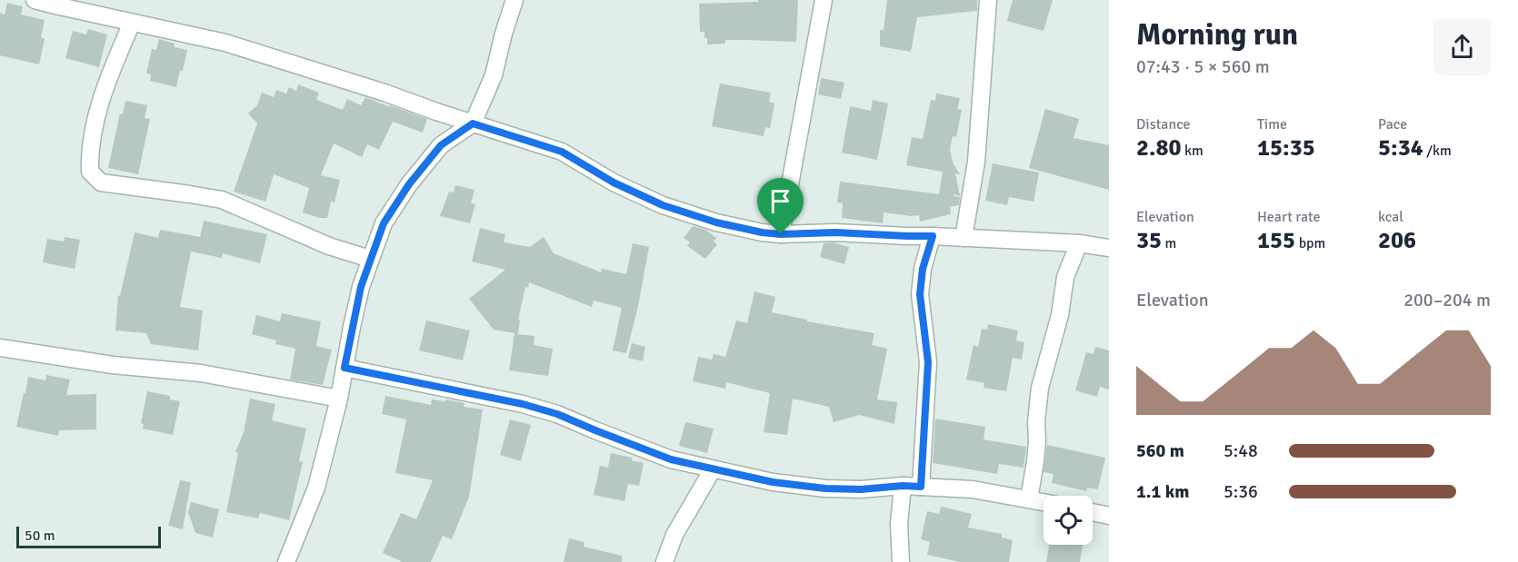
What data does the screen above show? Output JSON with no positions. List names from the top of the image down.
{
  "scale_bar": "50 m",
  "page": {
    "heading": ["Morning run", "07:43 · 5 × 560 m"],
    "stats": [
      ["Distance", "2.80 km"],
      ["Time", "15:35"],
      ["Pace", "5:34 /km"],
      ["Elevation", "35 m"],
      ["Heart rate", "155 bpm"],
      ["kcal", "206"]
    ],
    "chart": ["Elevation", "200–204 m"],
    "list": [
      {
        "name": "560 m",
        "note": "5:48"
      },
      {
        "name": "1.1 km",
        "note": "5:36"
      }
    ],
    "scale": "50 m"
  }
}
